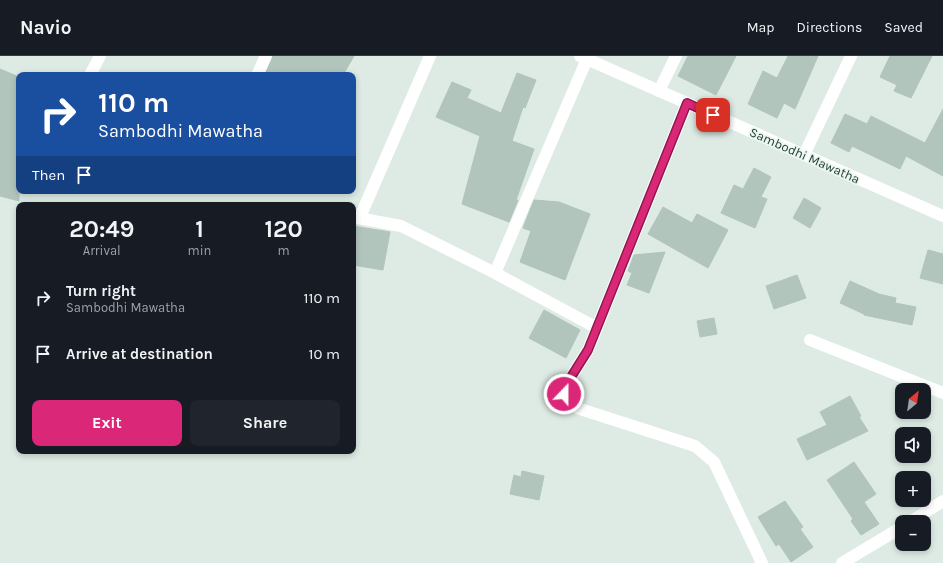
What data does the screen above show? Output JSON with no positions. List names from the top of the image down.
{
  "streets": {
    "street": ["Sambodhi Mawatha"]
  },
  "north": "top right",
  "page": {
    "header": "Navio",
    "nav": ["Map", "Directions", "Saved"],
    "turn": ["110 m", "Sambodhi Mawatha"],
    "then": "Then",
    "eta": [
      "20:49",
      "Arrival",
      "1",
      "min",
      "120",
      "m"
    ],
    "list": [
      {
        "name": "Turn right",
        "note": "Sambodhi Mawatha",
        "value": "110 m"
      },
      {
        "name": "Arrive at destination",
        "value": "10 m"
      }
    ],
    "map_buttons": ["+", "−"],
    "buttons": ["Exit", "Share"]
  }
}
